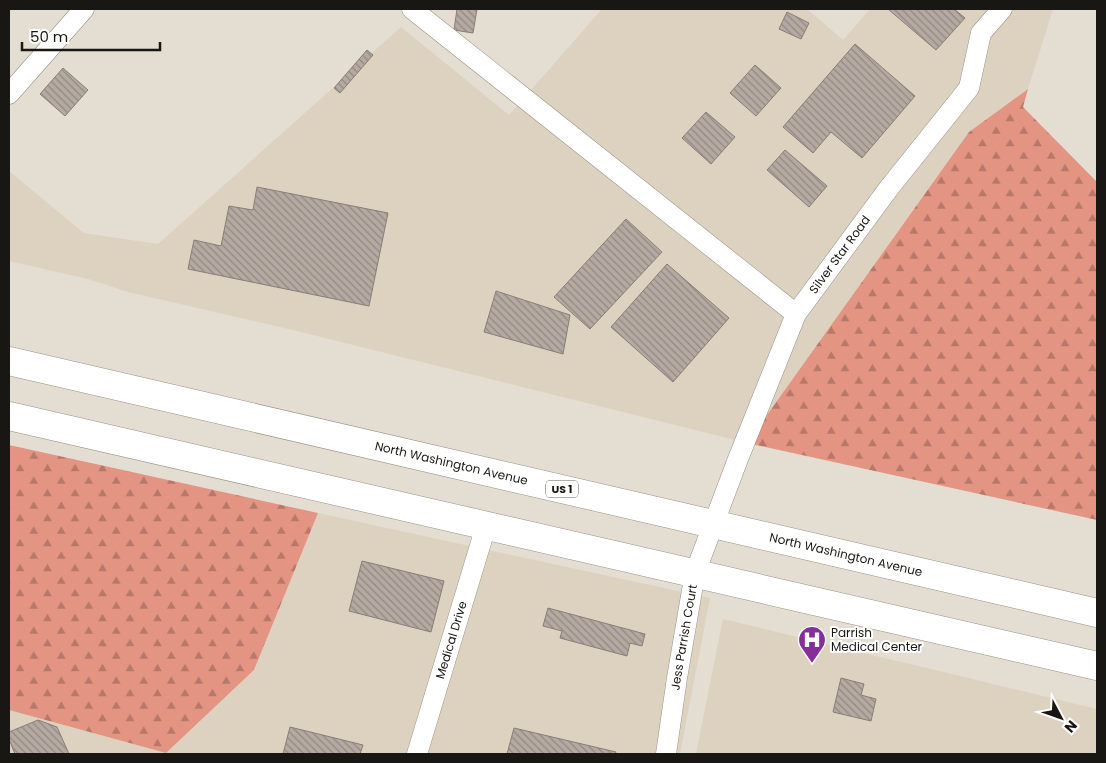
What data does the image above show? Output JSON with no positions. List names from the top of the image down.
{
  "streets": {
    "main road": ["North Washington Avenue", "US 1"],
    "street": ["Silver Star Road", "Jess Parrish Court", "Medical Drive"]
  },
  "crossings": [
    ["Silver Star Road", "North Washington Avenue"],
    ["Silver Star Road", "Jess Parrish Court"],
    ["North Washington Avenue", "Jess Parrish Court"]
  ],
  "places": {
    "hospital": ["Parrish Medical Center"]
  },
  "scale_bar": "50 m",
  "north": "bottom right"
}
